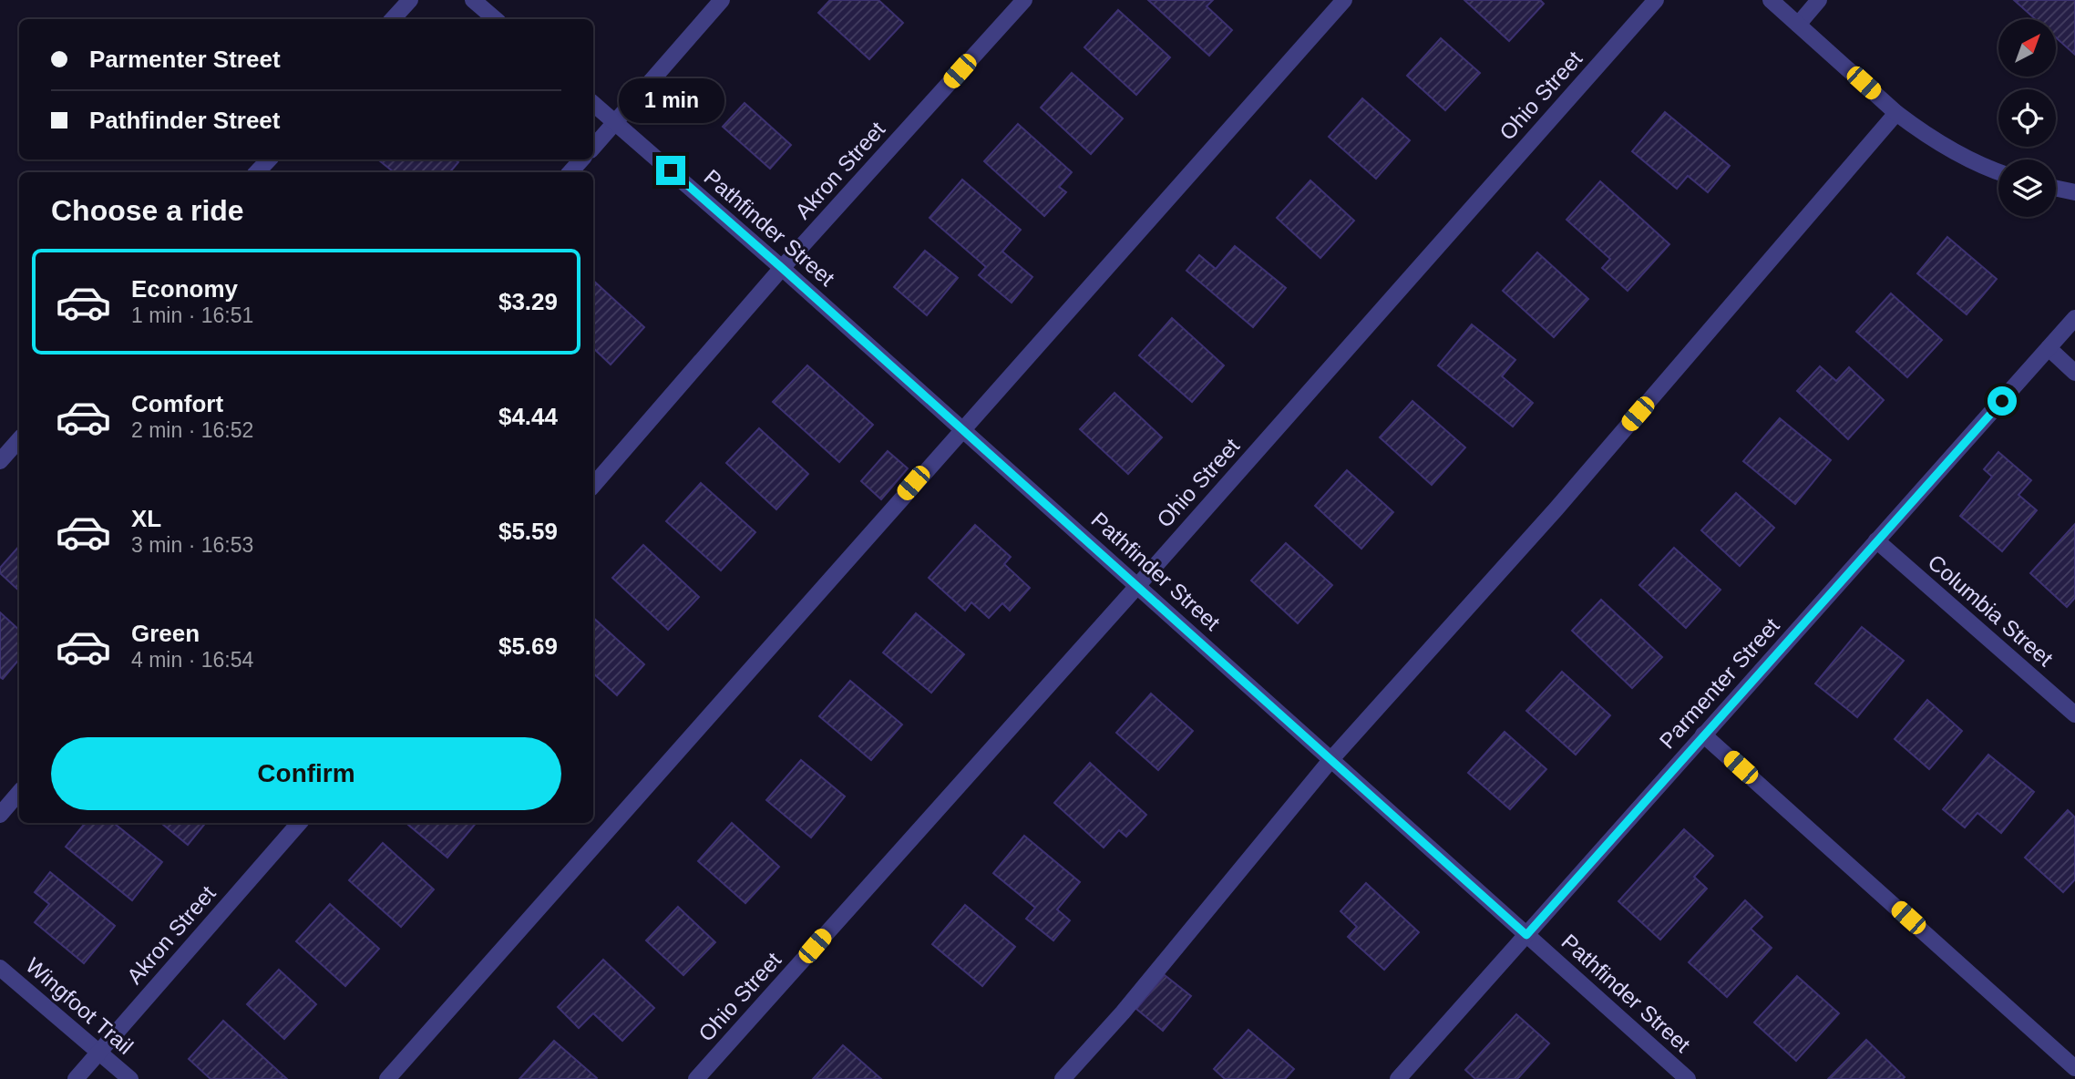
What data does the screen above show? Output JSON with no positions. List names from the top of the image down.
{
  "streets": {
    "street": [
      "Ohio Street",
      "Akron Street",
      "Pathfinder Street",
      "Columbia Street",
      "Parmenter Street",
      "Wingfoot Trail"
    ]
  },
  "crossings": [
    ["Ohio Street", "Pathfinder Street"],
    ["Akron Street", "Pathfinder Street"],
    ["Akron Street", "Wingfoot Trail"],
    ["Pathfinder Street", "Parmenter Street"],
    ["Columbia Street", "Parmenter Street"]
  ],
  "north": "top right",
  "page": {
    "banner": ["Parmenter Street", "Pathfinder Street"],
    "bubble": "1 min",
    "heading": "Choose a ride",
    "list": [
      {
        "name": "Economy",
        "note": "1 min · 16:51",
        "value": "$3.29"
      },
      {
        "name": "Comfort",
        "note": "2 min · 16:52",
        "value": "$4.44"
      },
      {
        "name": "XL",
        "note": "3 min · 16:53",
        "value": "$5.59"
      },
      {
        "name": "Green",
        "note": "4 min · 16:54",
        "value": "$5.69"
      }
    ],
    "buttons": "Confirm"
  }
}
